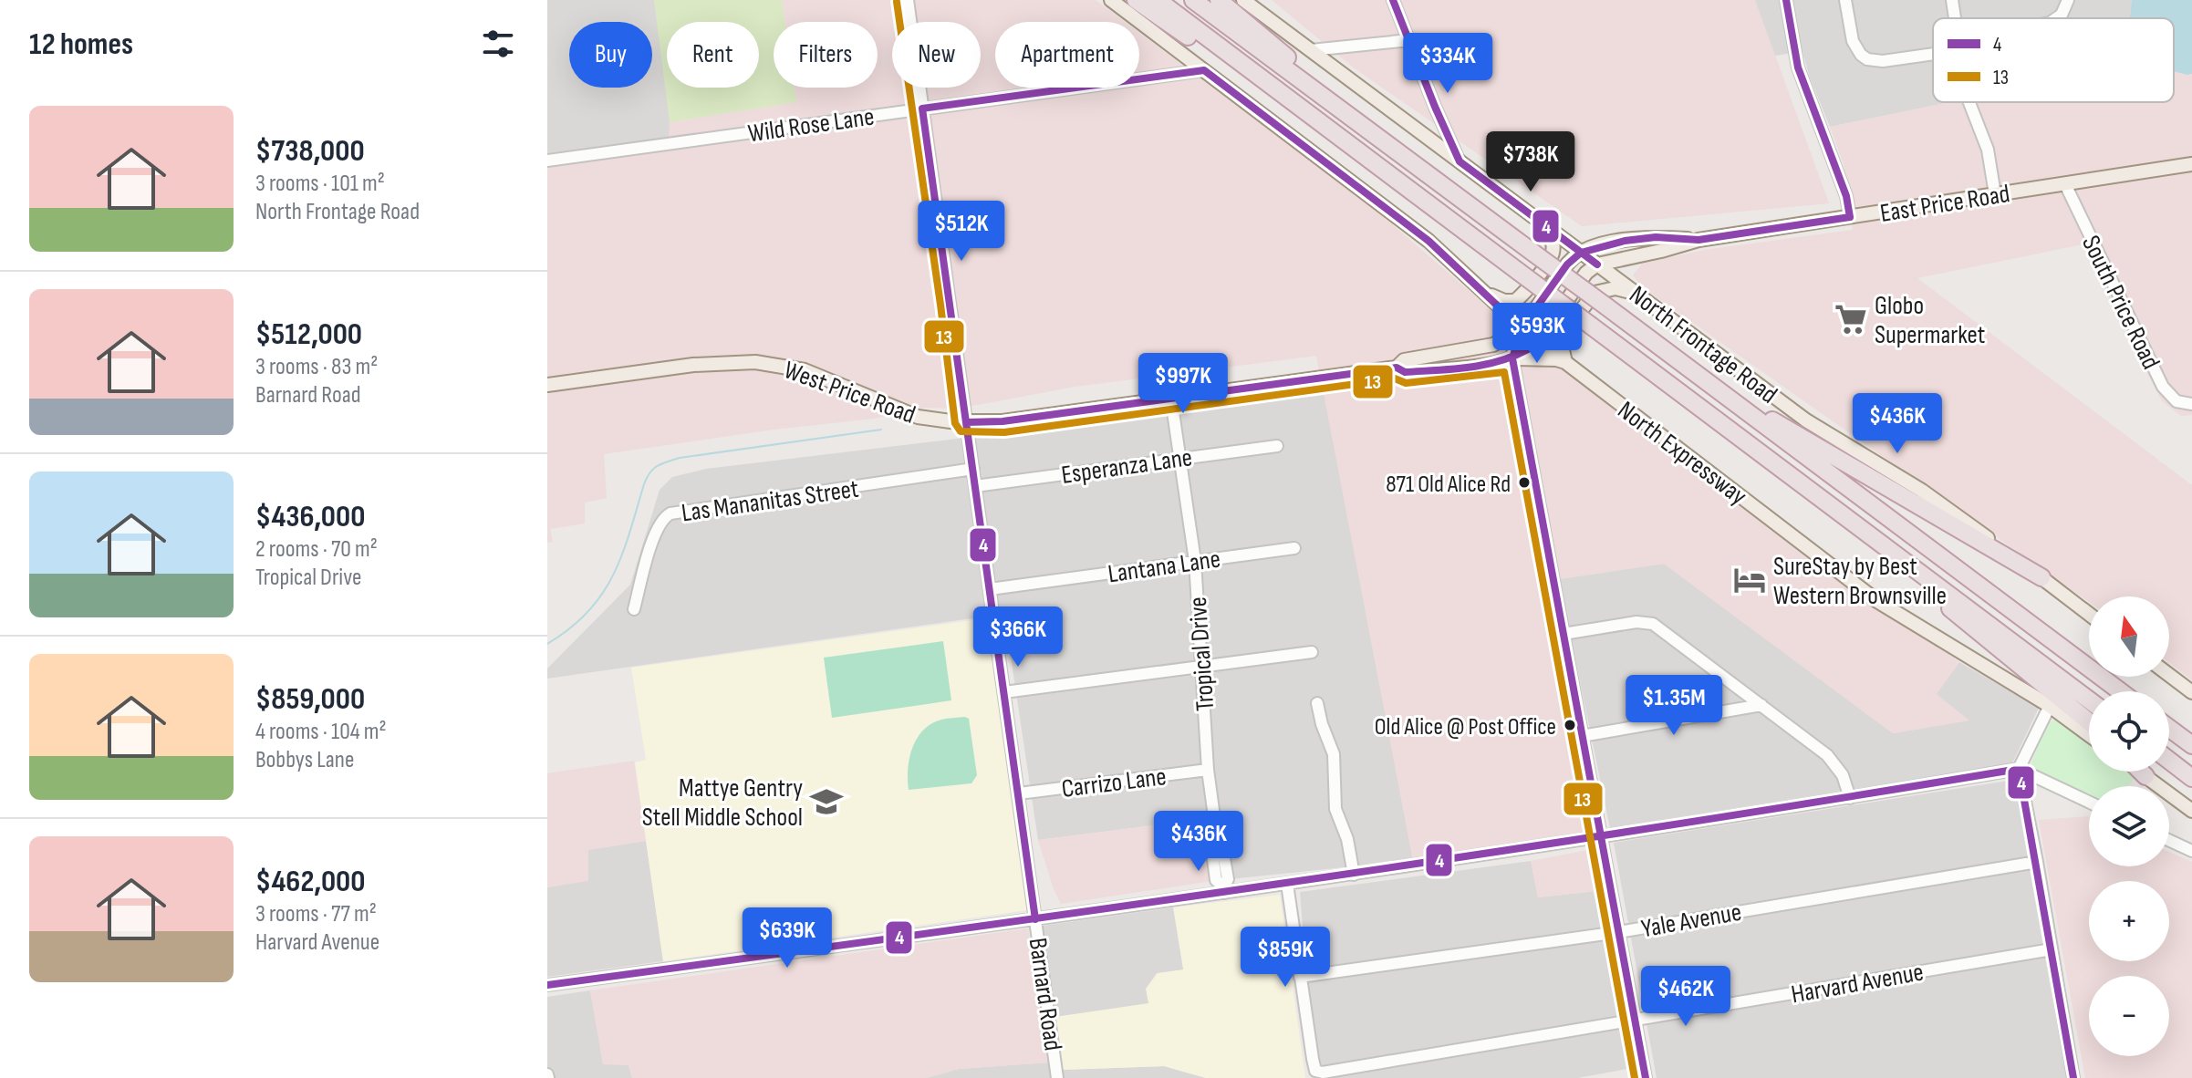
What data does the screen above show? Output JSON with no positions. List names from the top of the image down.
{
  "streets": {
    "highway": ["North Expressway"],
    "main road": ["East Price Road", "North Frontage Road", "West Price Road"],
    "street": [
      "Wild Rose Lane",
      "South Price Road",
      "Esperanza Lane",
      "Las Mananitas Street",
      "Lantana Lane",
      "Tropical Drive",
      "Carrizo Lane",
      "Yale Avenue",
      "Harvard Avenue",
      "Barnard Road"
    ]
  },
  "crossings": [
    ["Wild Rose Lane", "North Expressway"],
    ["Wild Rose Lane", "Barnard Road"],
    ["East Price Road", "South Price Road"],
    ["East Price Road", "North Frontage Road"],
    ["West Price Road", "North Expressway"],
    ["West Price Road", "Tropical Drive"],
    ["West Price Road", "Barnard Road"],
    ["Esperanza Lane", "Tropical Drive"],
    ["Esperanza Lane", "Barnard Road"],
    ["Las Mananitas Street", "Barnard Road"],
    ["Lantana Lane", "Tropical Drive"],
    ["Lantana Lane", "Barnard Road"],
    ["Tropical Drive", "Carrizo Lane"],
    ["Carrizo Lane", "Barnard Road"],
    ["Yale Avenue", "Harvard Avenue"]
  ],
  "places": {
    "supermarket": ["Globo Supermarket"],
    "other": ["871 Old Alice Rd", "Old Alice @ Post Office"],
    "hotel": ["SureStay by Best Western Brownsville"],
    "school or university": ["Mattye Gentry Stell Middle School"]
  },
  "lines": ["transit line 4", "transit line 13"],
  "legend": ["4", "13"],
  "north": "top",
  "page": {
    "heading": "12 homes",
    "chip": [
      "Buy",
      "Rent",
      "Filters",
      "New",
      "Apartment"
    ],
    "price": [
      "$334K",
      "$738K",
      "$512K",
      "$593K",
      "$997K",
      "$436K",
      "$366K",
      "$1.35M",
      "$436K",
      "$639K",
      "$859K",
      "$462K"
    ],
    "list": [
      {
        "name": "$738,000",
        "note": "3 rooms · 101 m² · North Frontage Road"
      },
      {
        "name": "$512,000",
        "note": "3 rooms · 83 m² · Barnard Road"
      },
      {
        "name": "$436,000",
        "note": "2 rooms · 70 m² · Tropical Drive"
      },
      {
        "name": "$859,000",
        "note": "4 rooms · 104 m² · Bobbys Lane"
      },
      {
        "name": "$462,000",
        "note": "3 rooms · 77 m² · Harvard Avenue"
      }
    ],
    "map_buttons": ["+", "−"]
  }
}
